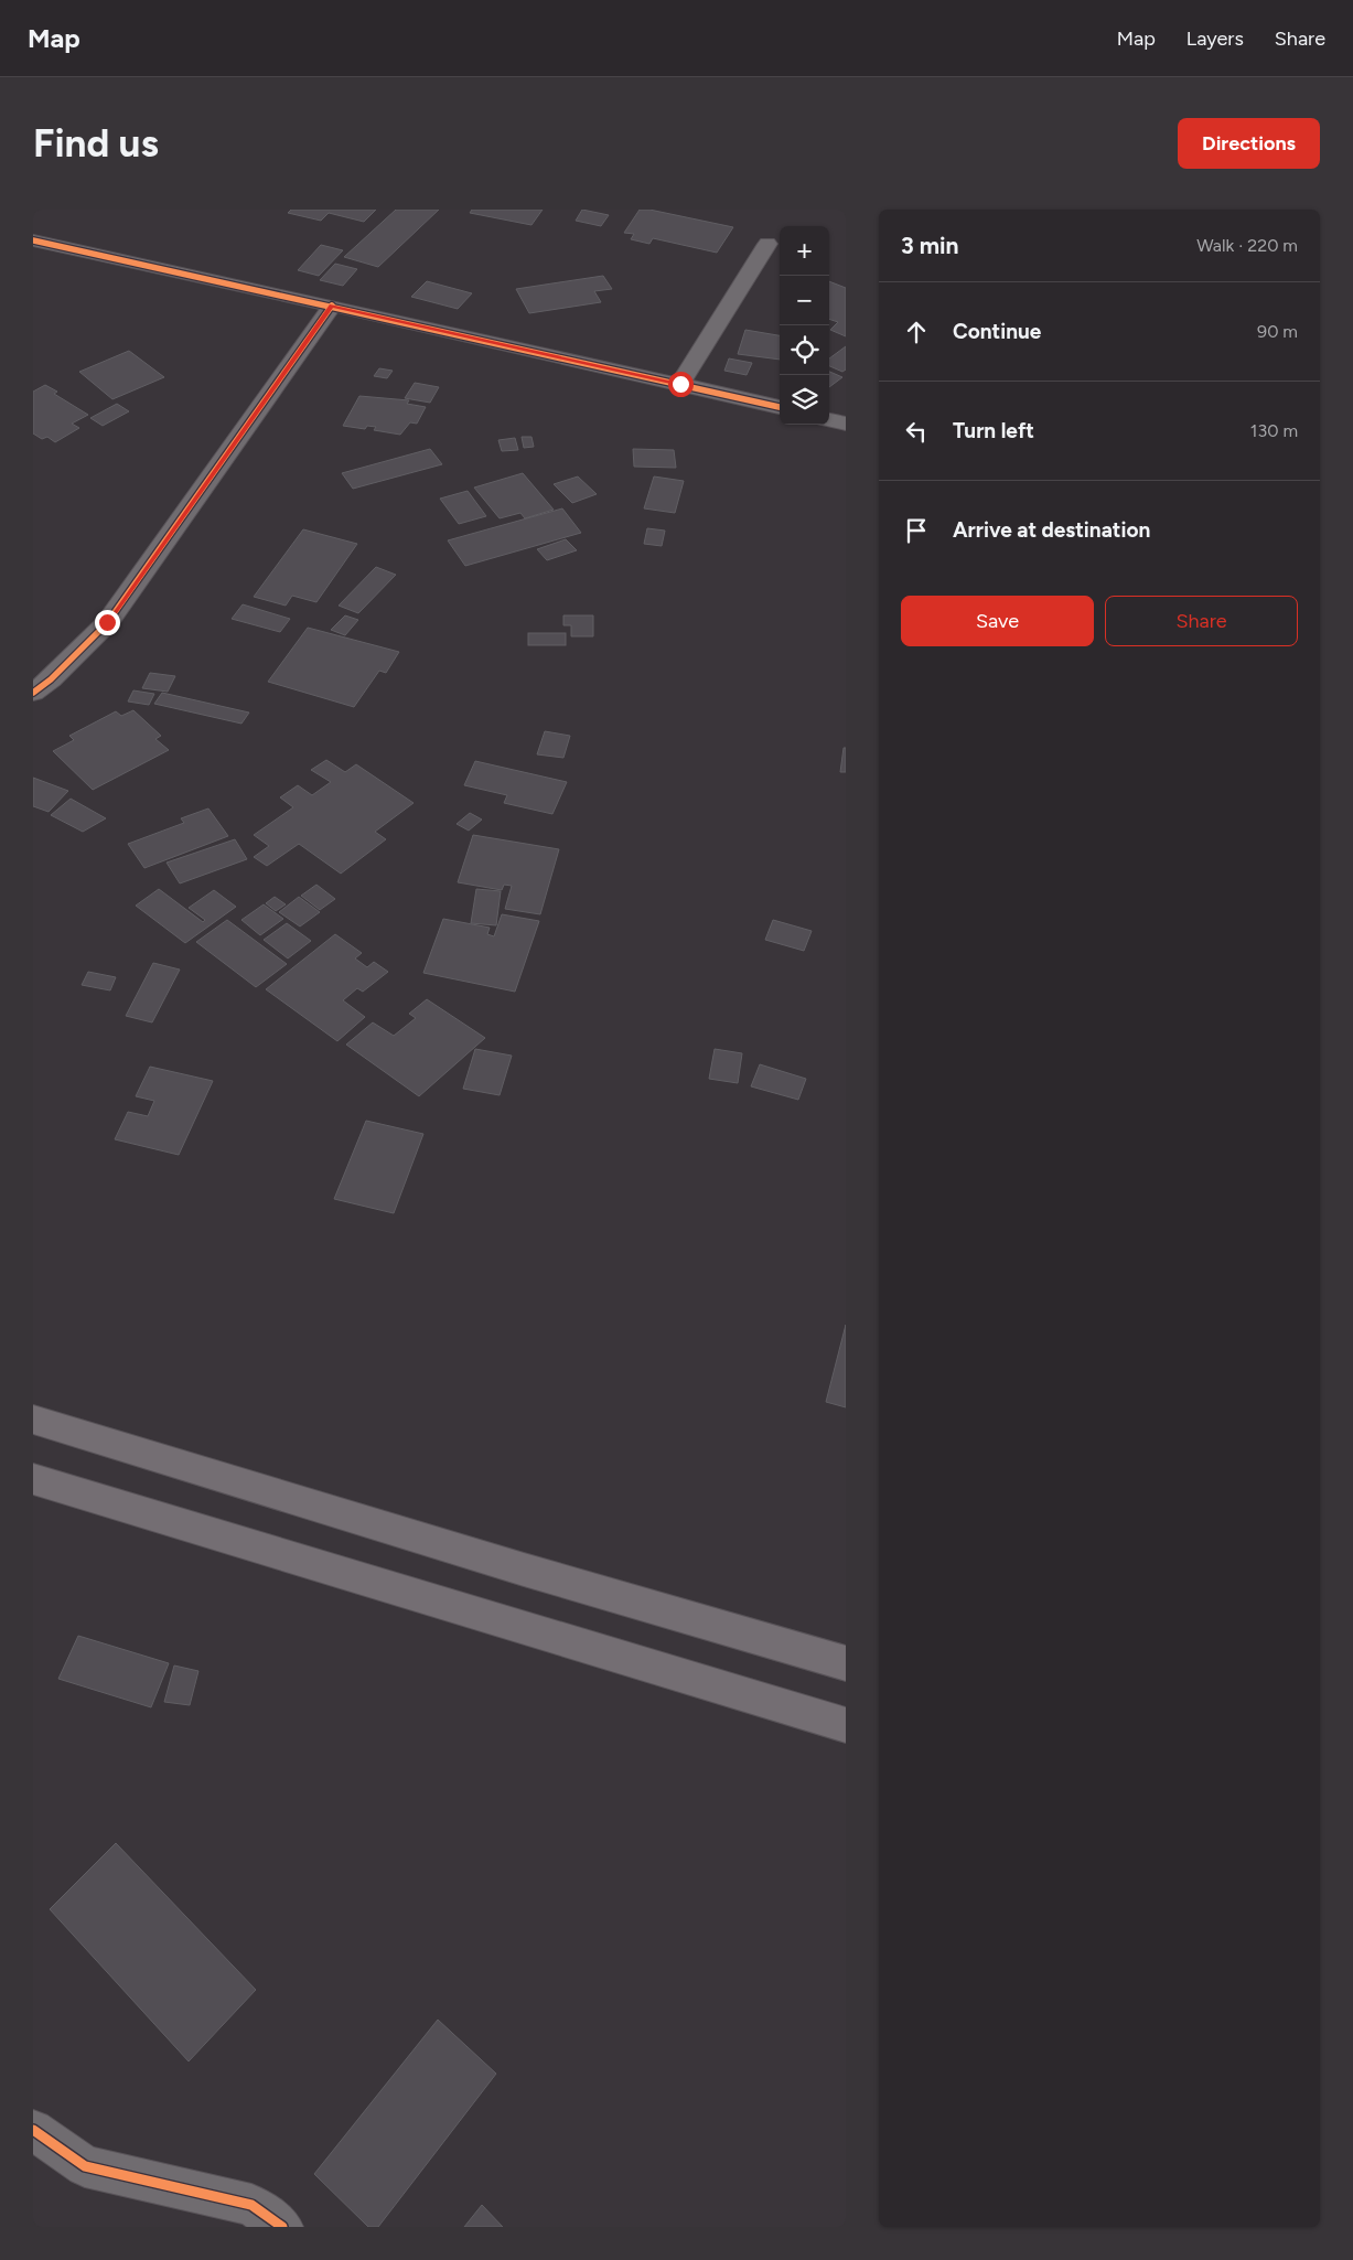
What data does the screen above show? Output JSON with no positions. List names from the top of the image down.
{
  "page": {
    "header": "Map",
    "nav": ["Map", "Layers", "Share"],
    "buttons": [
      "Directions",
      ["Save", "Share"]
    ],
    "title": "Find us",
    "heading": ["3 min", "Walk · 220 m"],
    "map_buttons": ["+", "−"],
    "list": [
      ["Continue", "90 m"],
      ["Turn left", "130 m"],
      "Arrive at destination"
    ]
  }
}
